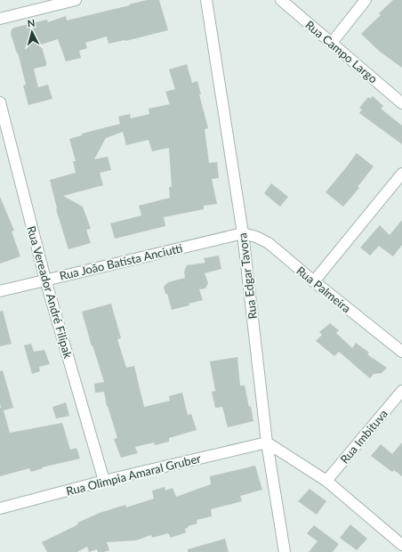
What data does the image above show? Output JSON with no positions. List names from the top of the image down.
{
  "streets": {
    "street": [
      "Rua Campo Largo",
      "Rua João Batista Anciutti",
      "Rua Edgar Tavora",
      "Rua Palmeira",
      "Rua Vereador André Filipak",
      "Rua Imbituva",
      "Rua Olimpia Amaral Gruber"
    ]
  },
  "crossings": [
    ["Rua João Batista Anciutti", "Rua Edgar Tavora"],
    ["Rua João Batista Anciutti", "Rua Palmeira"],
    ["Rua João Batista Anciutti", "Rua Vereador André Filipak"],
    ["Rua Edgar Tavora", "Rua Palmeira"],
    ["Rua Edgar Tavora", "Rua Olimpia Amaral Gruber"],
    ["Rua Vereador André Filipak", "Rua Olimpia Amaral Gruber"]
  ],
  "north": "top"
}
